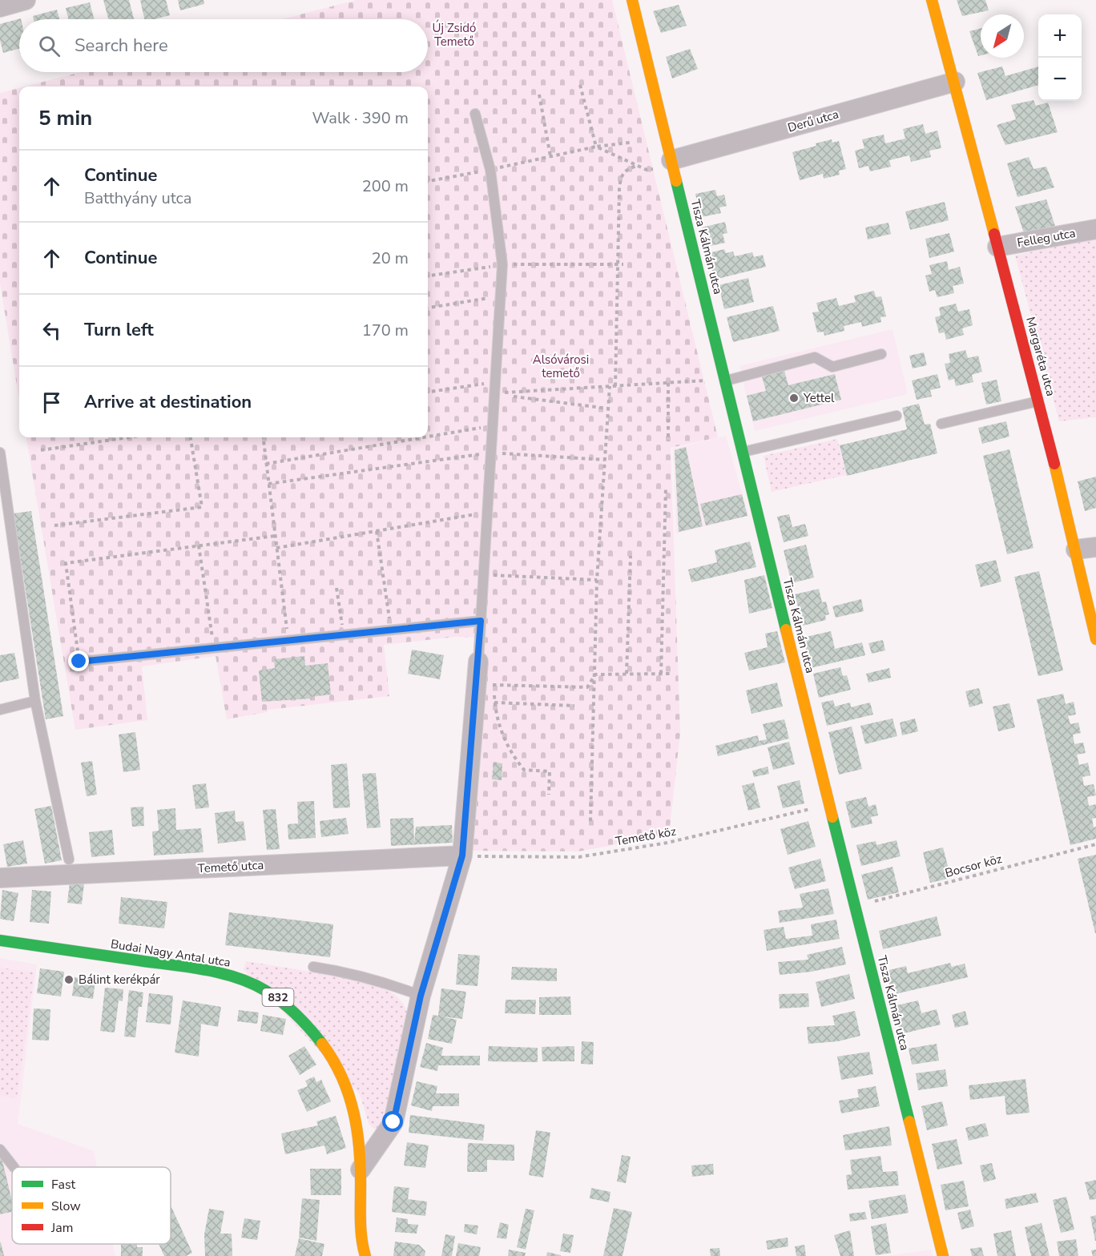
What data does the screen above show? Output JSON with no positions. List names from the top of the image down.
{
  "streets": {
    "street": [
      "Derű utca",
      "Felleg utca",
      "Tisza Kálmán utca",
      "Margaréta utca",
      "Temető utca",
      "Budai Nagy Antal utca",
      "832"
    ],
    "path": ["Temető köz", "Bocsor köz"]
  },
  "crossings": [
    ["Derű utca", "Tisza Kálmán utca"],
    ["Derű utca", "Margaréta utca"],
    ["Felleg utca", "Margaréta utca"],
    ["Tisza Kálmán utca", "Temető köz"],
    ["Tisza Kálmán utca", "Bocsor köz"],
    ["Temető köz", "Temető utca"]
  ],
  "parks": ["Új Zsidó Temető", "Alsóvárosi temető"],
  "places": ["Yettel", "Bálint kerékpár"],
  "legend": ["Fast", "Slow", "Jam"],
  "north": "bottom left",
  "page": {
    "map_buttons": ["+", "−"],
    "search": "Search here",
    "heading": ["5 min", "Walk · 390 m"],
    "list": [
      ["Continue", "Batthyány utca", "200 m"],
      ["Continue", "20 m"],
      ["Turn left", "170 m"],
      "Arrive at destination"
    ]
  }
}
